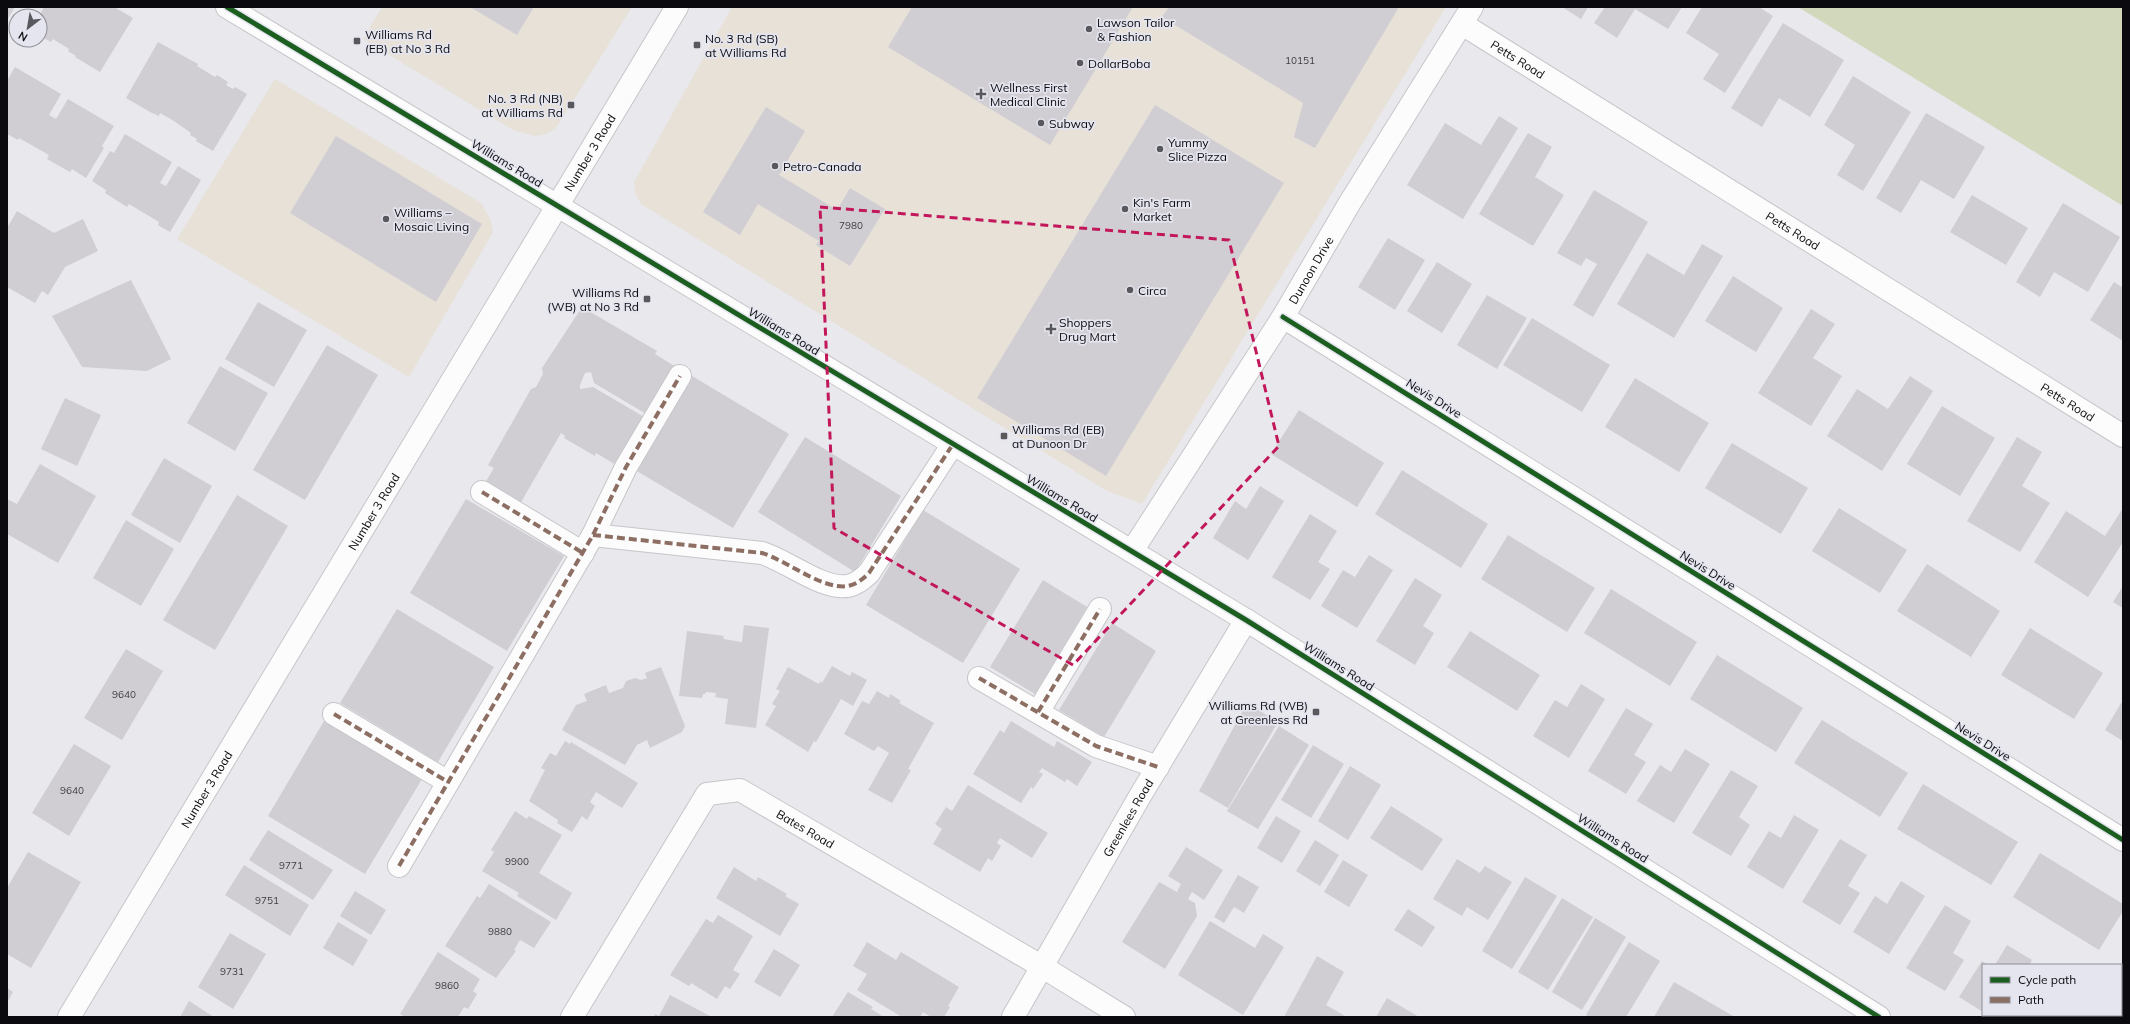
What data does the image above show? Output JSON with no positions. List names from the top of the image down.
{
  "streets": {
    "street": [
      "Petts Road",
      "Number 3 Road",
      "Williams Road",
      "Dunoon Drive",
      "Nevis Drive",
      "Greenlees Road",
      "Bates Road"
    ]
  },
  "crossings": [
    ["Petts Road", "Dunoon Drive"],
    ["Number 3 Road", "Williams Road"],
    ["Williams Road", "Dunoon Drive"],
    ["Williams Road", "Greenlees Road"],
    ["Dunoon Drive", "Nevis Drive"],
    ["Greenlees Road", "Bates Road"]
  ],
  "places": {
    "other": [
      "Lawson Tailor & Fashion",
      "DollarBoba",
      "Subway",
      "Yummy Slice Pizza",
      "Petro-Canada",
      "Kin's Farm Market",
      "Williams – Mosaic Living",
      "Circa"
    ],
    "transit": [
      "Williams Rd (EB) at No 3 Rd",
      "No. 3 Rd (SB) at Williams Rd",
      "No. 3 Rd (NB) at Williams Rd",
      "Williams Rd (WB) at No 3 Rd",
      "Williams Rd (EB) at Dunoon Dr",
      "Williams Rd (WB) at Greenless Rd"
    ],
    "health": ["Wellness First Medical Clinic", "Shoppers Drug Mart"]
  },
  "house_numbers": [
    "10151",
    "7980",
    "9640",
    "9640",
    "9900",
    "9771",
    "9751",
    "9880",
    "9731",
    "9860"
  ],
  "legend": ["Cycle path", "Path"],
  "north": "bottom left"
}
